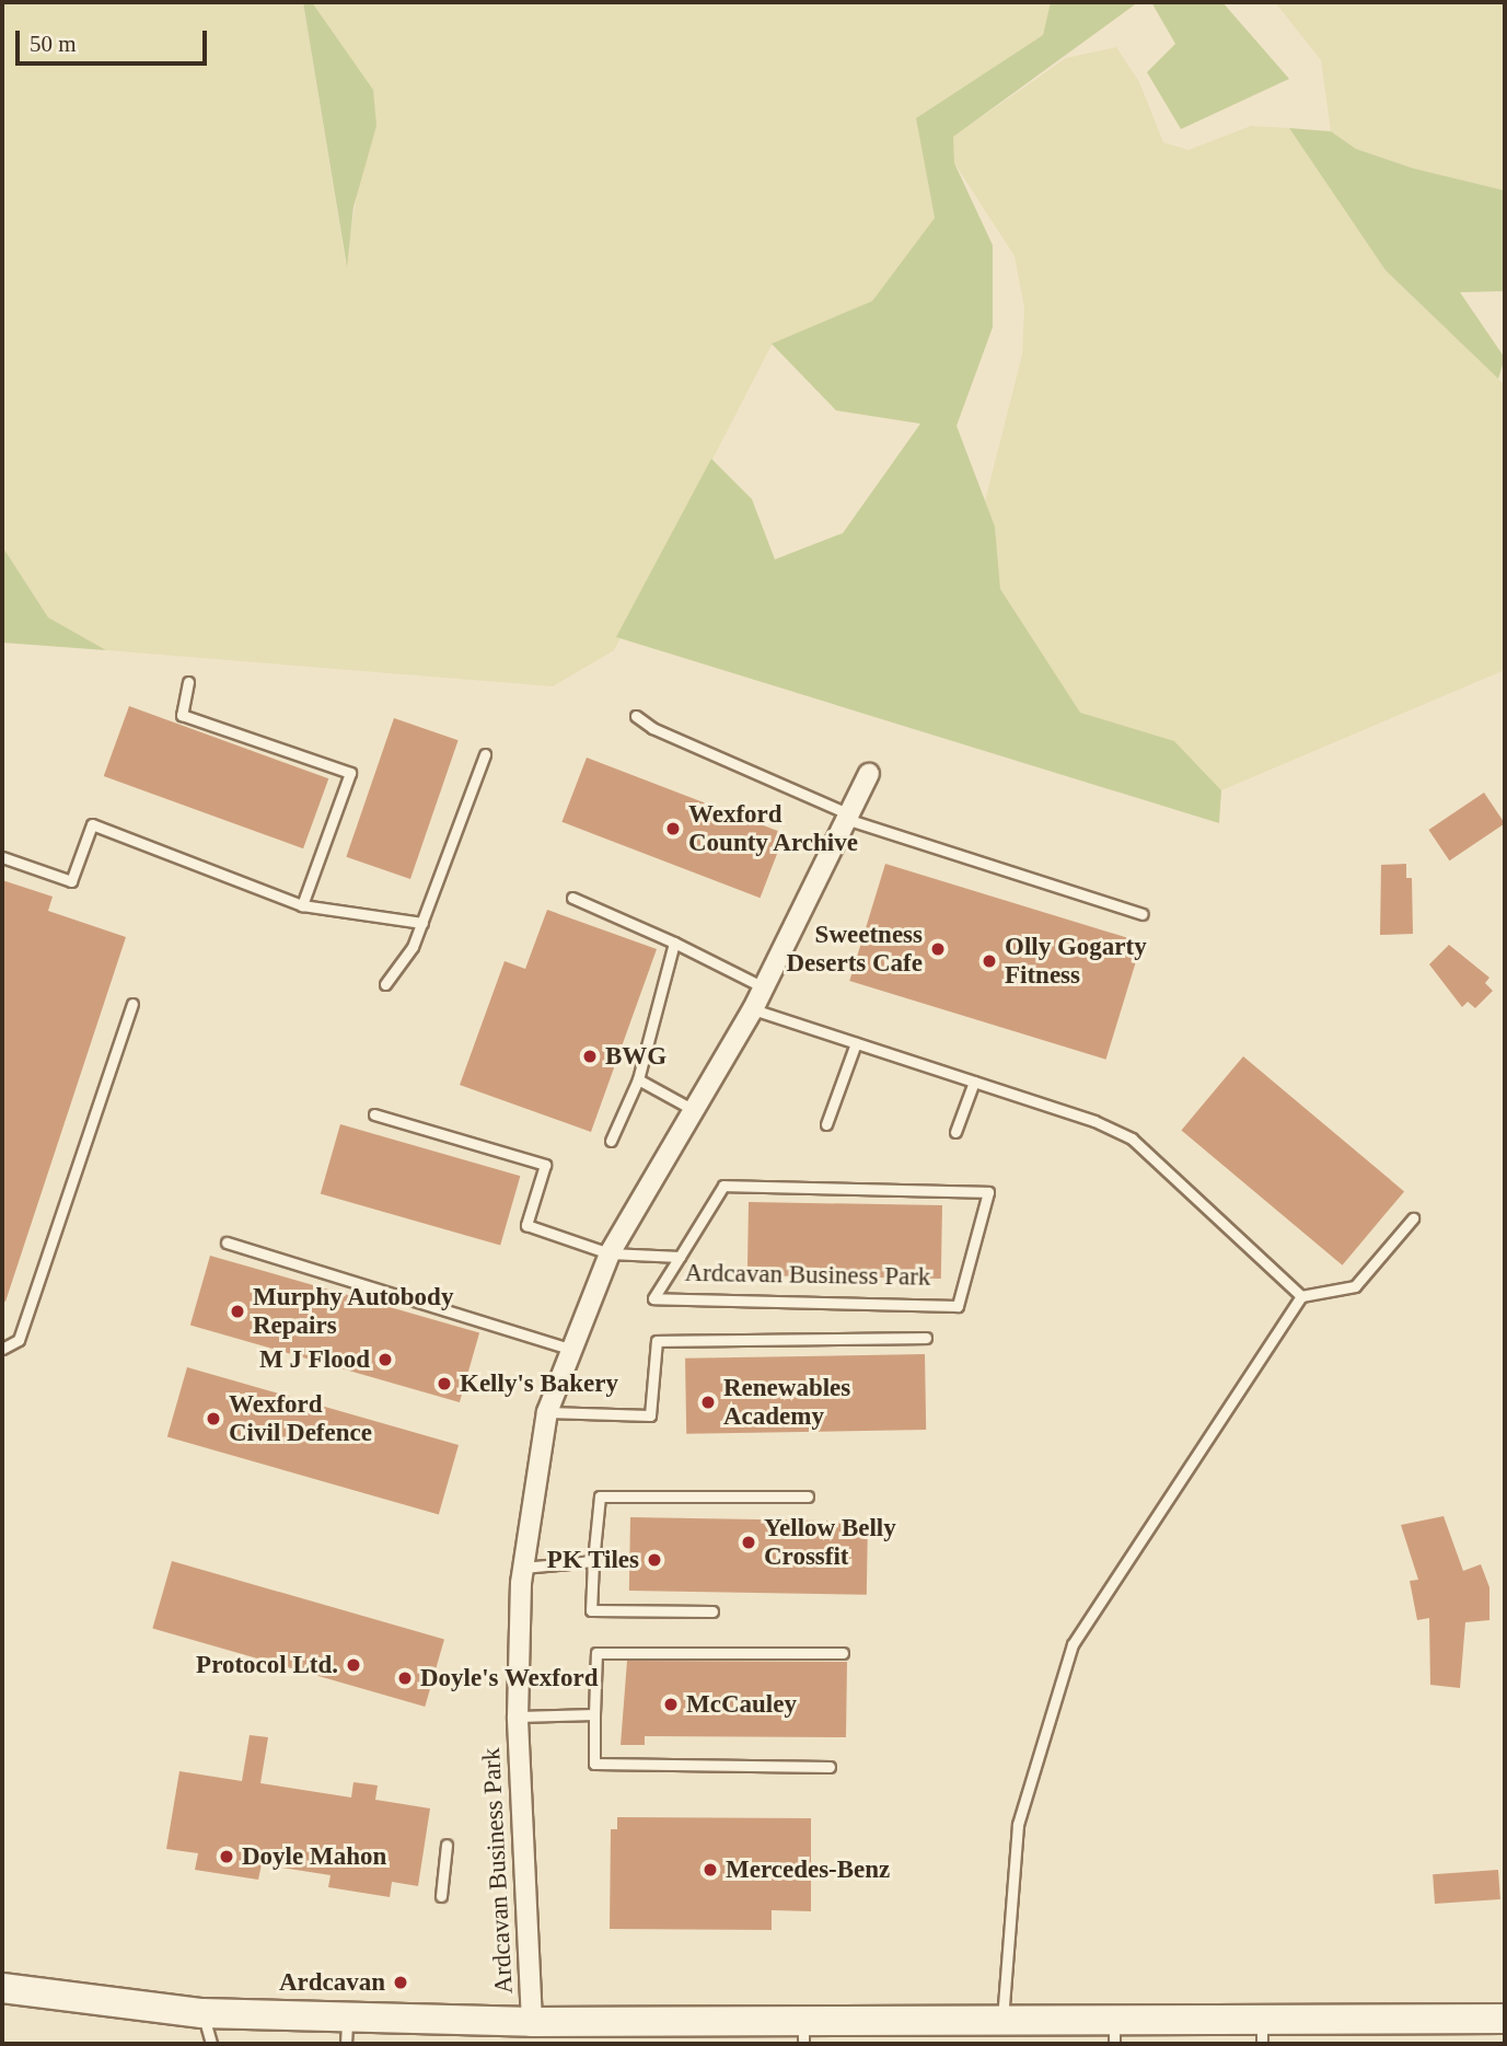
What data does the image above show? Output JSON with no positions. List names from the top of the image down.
{
  "streets": {
    "street": ["Ardcavan Business Park"]
  },
  "places": [
    "Wexford County Archive",
    "Sweetness Deserts Cafe",
    "Olly Gogarty Fitness",
    "BWG",
    "Murphy Autobody Repairs",
    "M J Flood",
    "Kelly's Bakery",
    "Renewables Academy",
    "Wexford Civil Defence",
    "Yellow Belly Crossfit",
    "PK Tiles",
    "Protocol Ltd.",
    "Doyle's Wexford",
    "McCauley",
    "Doyle Mahon",
    "Mercedes-Benz",
    "Ardcavan"
  ],
  "scale_bar": "50 m"
}
